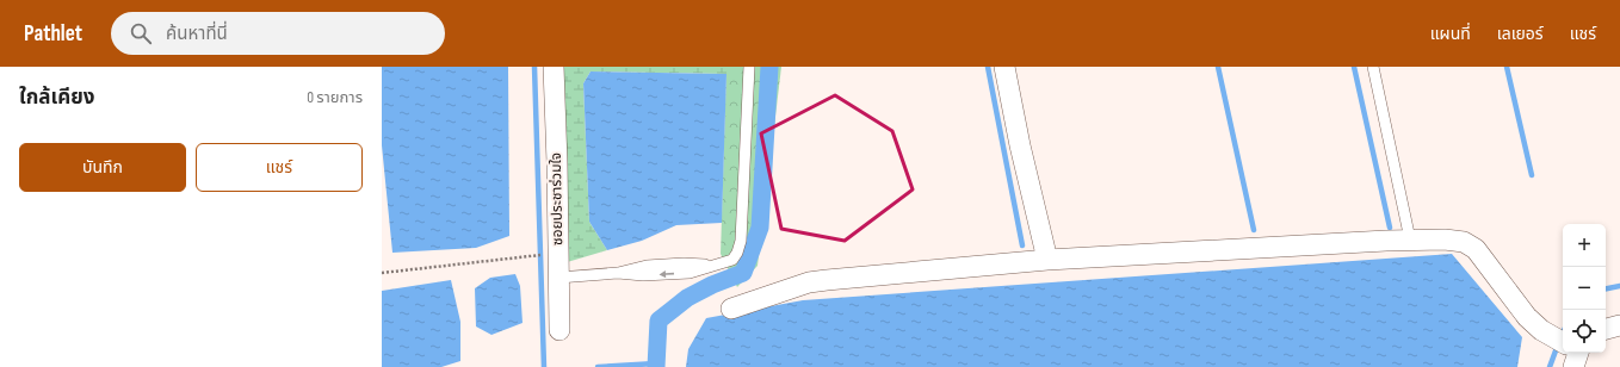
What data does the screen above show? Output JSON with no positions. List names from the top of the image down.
{
  "streets": {
    "street": ["ซอยประชาร่วมใจ"]
  },
  "page": {
    "header": "Pathlet",
    "search": "ค้นหาที่นี่",
    "nav": ["แผนที่", "เลเยอร์", "แชร์"],
    "heading": ["ใกล้เคียง", "0 รายการ"],
    "buttons": ["บันทึก", "แชร์"],
    "map_buttons": ["+", "−"]
  }
}
